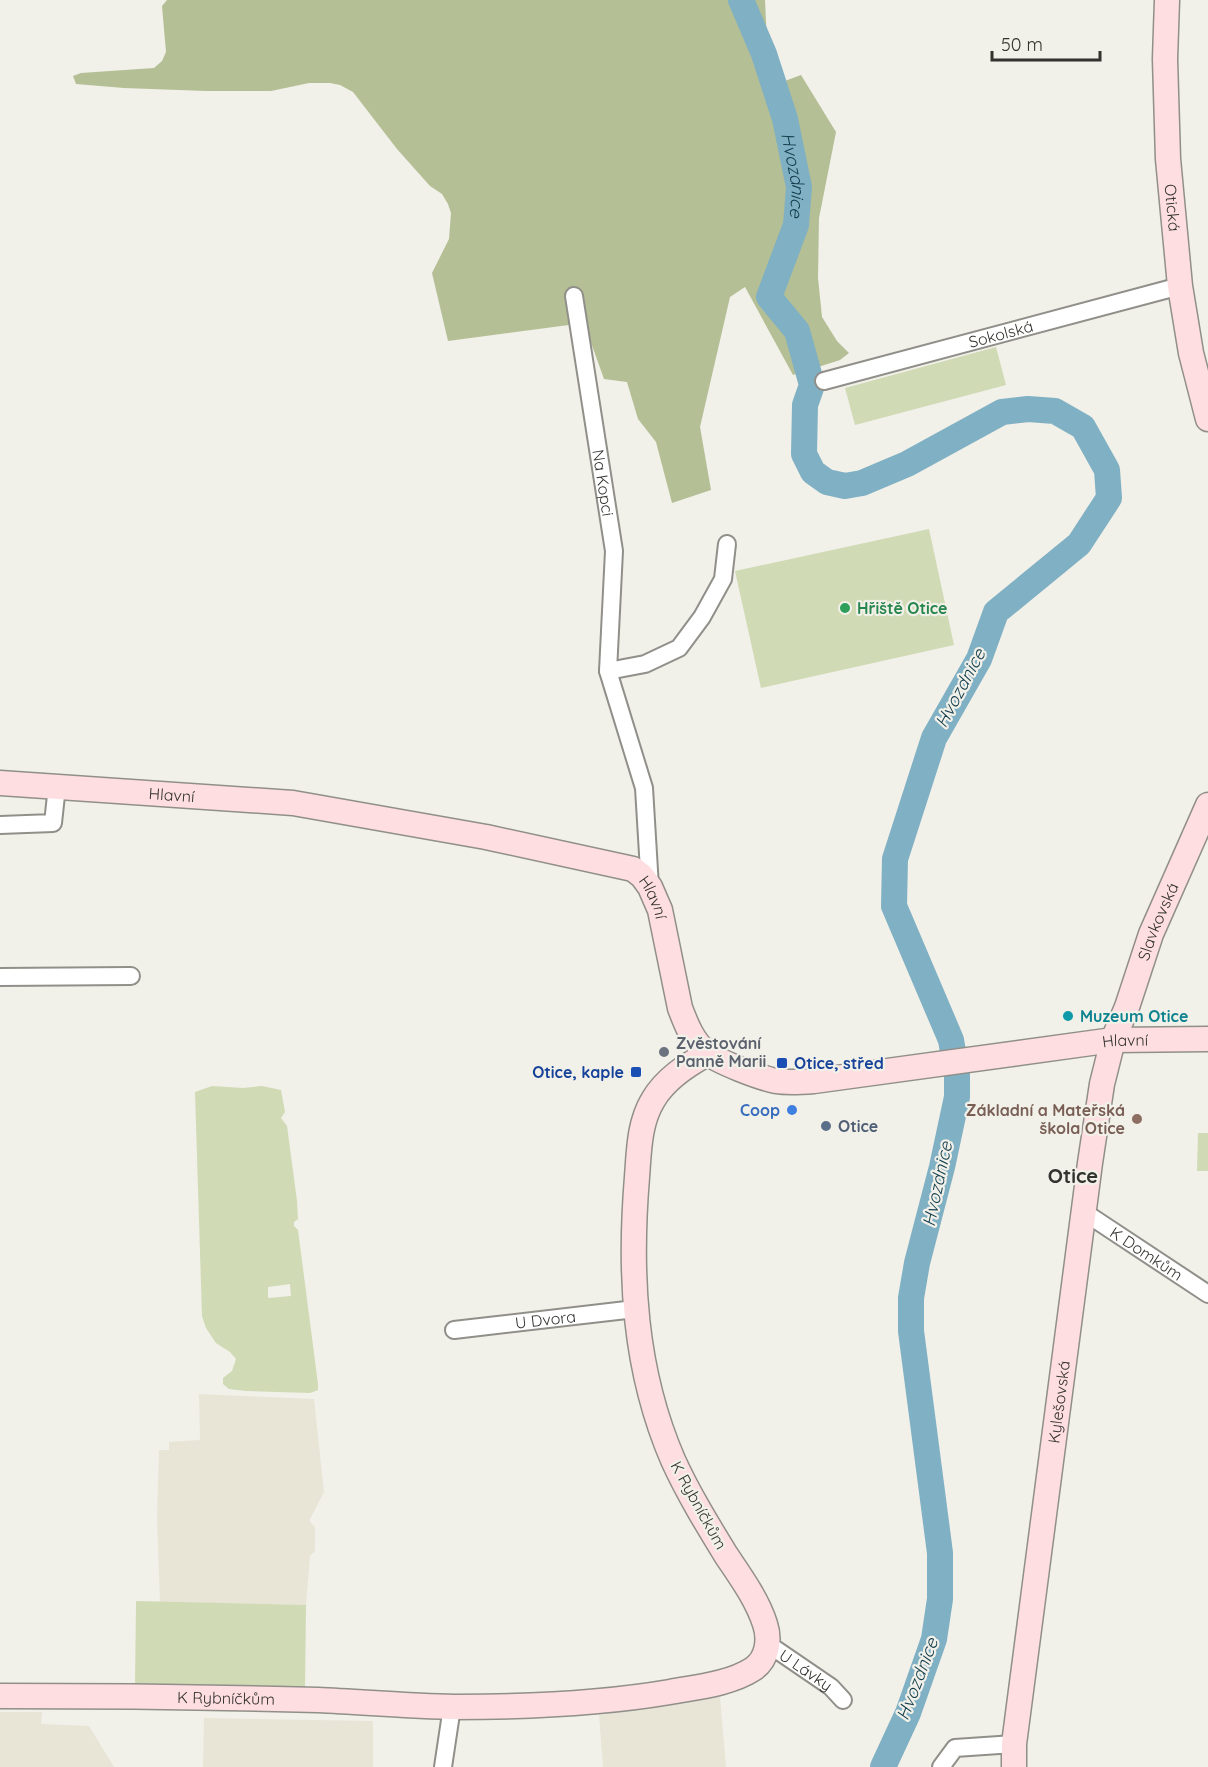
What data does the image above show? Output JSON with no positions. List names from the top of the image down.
{
  "streets": {
    "main road": [
      "Otická",
      "Hlavní",
      "Slavkovská",
      "Kylešovská",
      "K Rybníčkům"
    ],
    "street": [
      "Sokolská",
      "Na Kopci",
      "K Domkům",
      "U Dvora",
      "U Lávky"
    ]
  },
  "crossings": [
    ["Otická", "Sokolská"],
    ["Na Kopci", "Hlavní"],
    ["Hlavní", "Slavkovská"],
    ["Hlavní", "Kylešovská"],
    ["Hlavní", "K Rybníčkům"],
    ["Slavkovská", "Kylešovská"],
    ["K Domkům", "Kylešovská"],
    ["U Dvora", "K Rybníčkům"],
    ["K Rybníčkům", "U Lávky"]
  ],
  "districts": ["Otice"],
  "water": ["Hvozdnice"],
  "places": {
    "other": [
      "Hřiště Otice",
      "Muzeum Otice",
      "Zvěstování Panně Marii",
      "Coop",
      "Základní a Mateřská škola Otice",
      "Otice"
    ],
    "transit": ["Otice, střed", "Otice, kaple"]
  },
  "scale_bar": "50 m"
}
